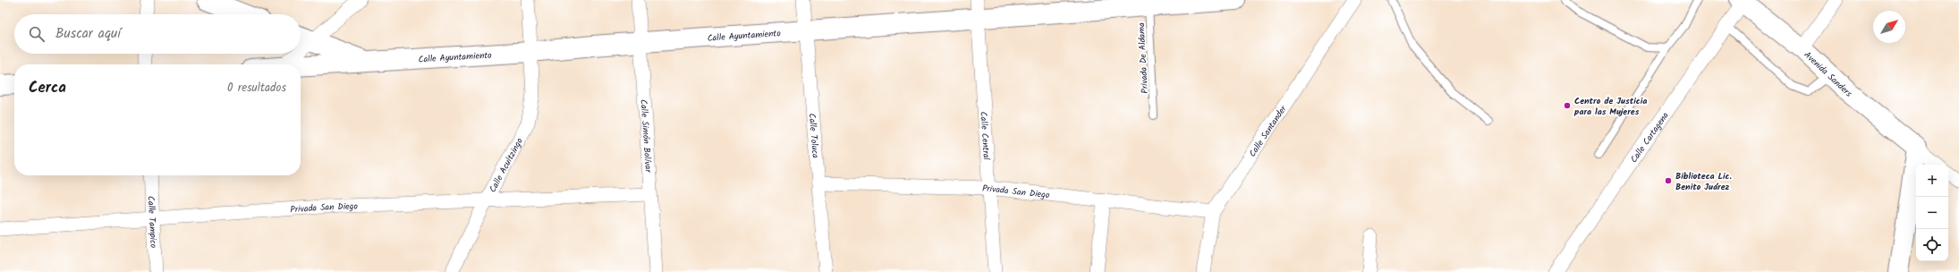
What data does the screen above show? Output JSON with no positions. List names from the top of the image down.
{
  "streets": {
    "main road": ["Calle Ayuntamiento", "Avenida Sanders"],
    "street": [
      "Calle Santander",
      "Calle Simón Bolívar",
      "Calle Toluca",
      "Calle Central",
      "Calle Cartagena",
      "Calle Acultzingo",
      "Privada San Diego",
      "Calle Tampico"
    ],
    "lane": ["Privada De Aldama"]
  },
  "crossings": [
    ["Calle Ayuntamiento", "Privada De Aldama"],
    ["Calle Ayuntamiento", "Calle Simón Bolívar"],
    ["Calle Ayuntamiento", "Calle Toluca"],
    ["Calle Ayuntamiento", "Calle Central"],
    ["Calle Ayuntamiento", "Calle Acultzingo"],
    ["Avenida Sanders", "Calle Cartagena"],
    ["Calle Santander", "Privada San Diego"],
    ["Calle Simón Bolívar", "Privada San Diego"],
    ["Calle Toluca", "Privada San Diego"],
    ["Calle Central", "Privada San Diego"],
    ["Calle Acultzingo", "Privada San Diego"],
    ["Privada San Diego", "Calle Tampico"]
  ],
  "places": ["Centro de Justicia para las Mujeres", "Biblioteca Lic. Benito Juárez"],
  "north": "top right",
  "page": {
    "search": "Buscar aquí",
    "heading": ["Cerca", "0 resultados"],
    "map_buttons": ["+", "−"]
  }
}
